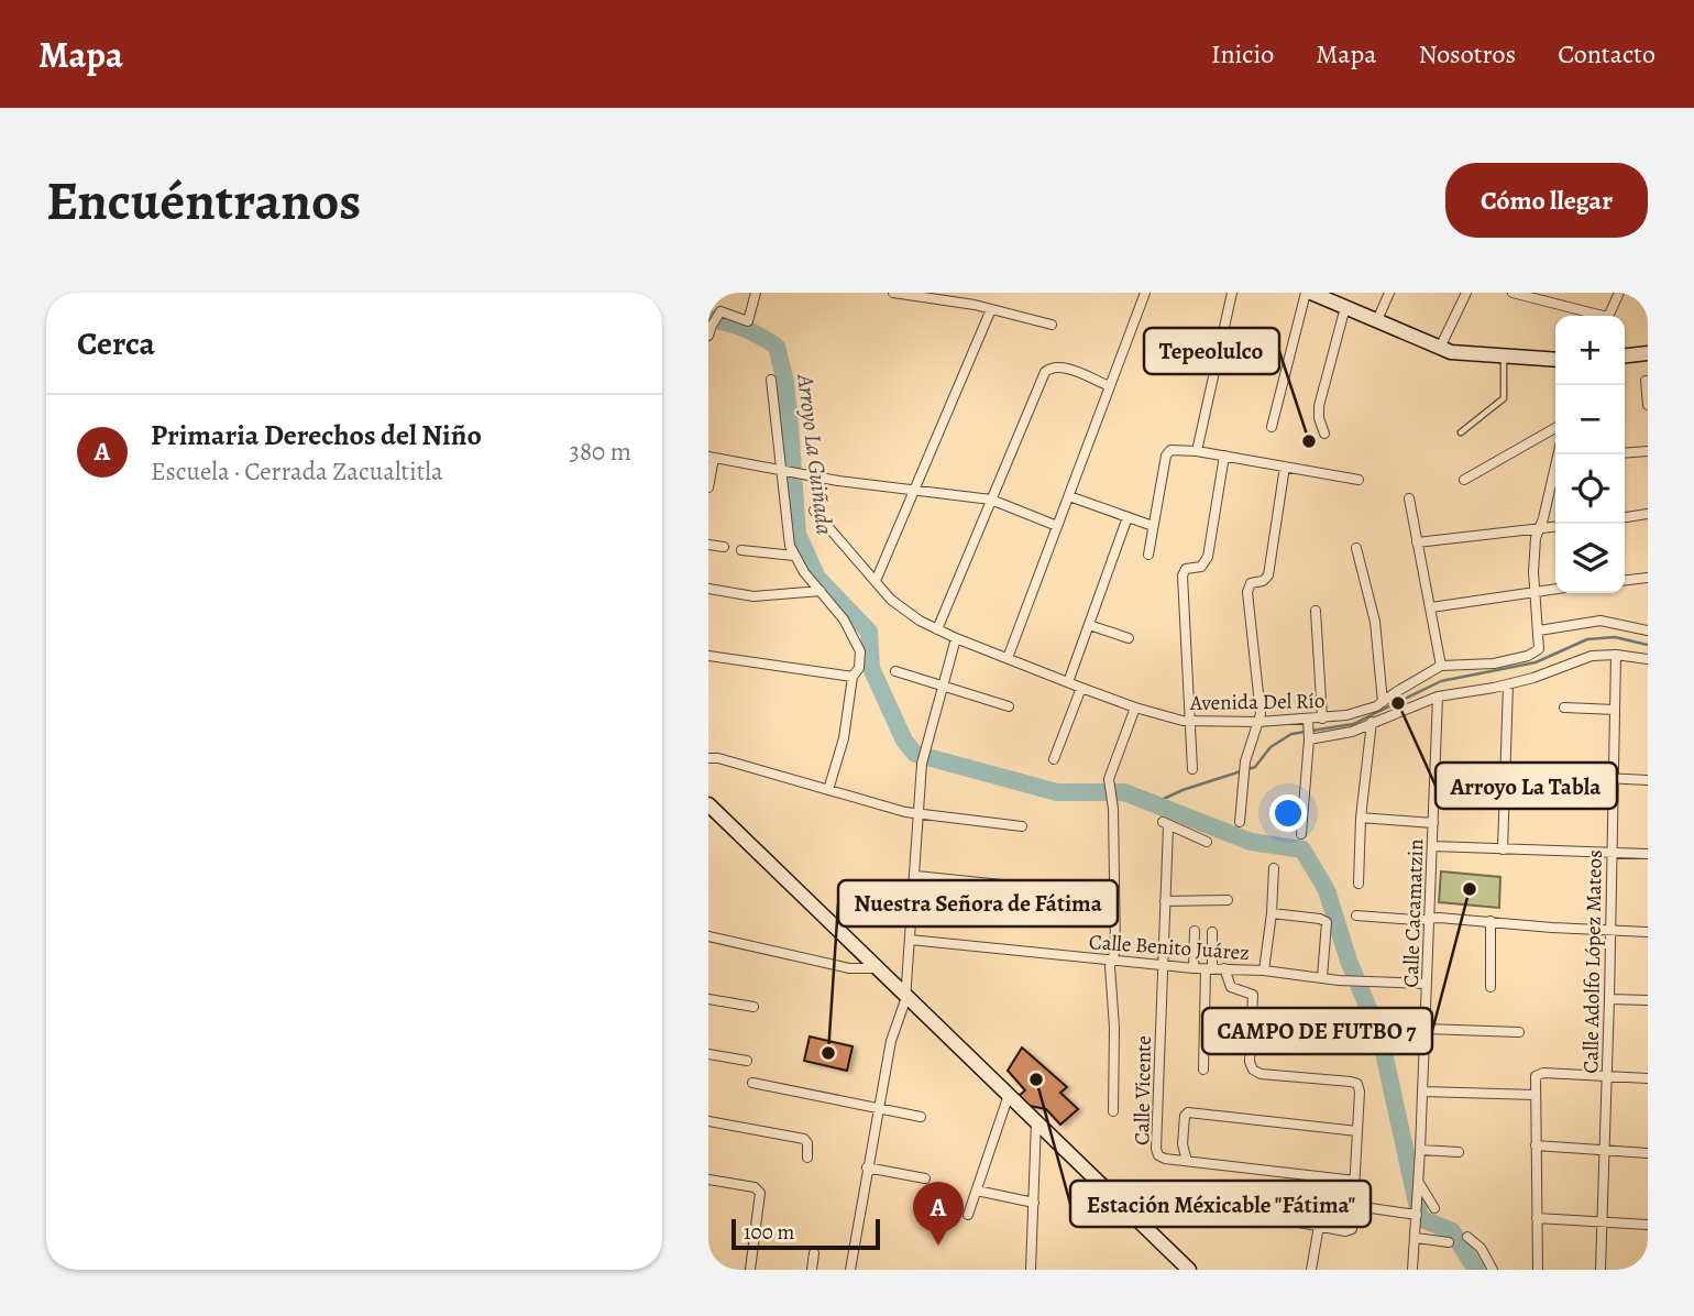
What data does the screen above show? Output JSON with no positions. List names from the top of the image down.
{
  "streets": {
    "street": [
      "Avenida Del Río",
      "Calle Cacamatzin",
      "Calle Benito Juárez",
      "Calle Adolfo López Mateos",
      "Calle Vicente"
    ]
  },
  "crossings": [
    ["Calle Cacamatzin", "Calle Benito Juárez"],
    ["Calle Benito Juárez", "Calle Vicente"]
  ],
  "water": ["Arroyo La Guiñada"],
  "places": [
    "Tepeolulco",
    "Arroyo La Tabla",
    "CAMPO DE FUTBO 7",
    "Nuestra Señora de Fátima",
    "Estación Méxicable \"Fátima\""
  ],
  "scale_bar": "100 m",
  "page": {
    "header": "Mapa",
    "nav": [
      "Inicio",
      "Mapa",
      "Nosotros",
      "Contacto"
    ],
    "buttons": "Cómo llegar",
    "title": "Encuéntranos",
    "heading": "Cerca",
    "map_buttons": ["+", "−"],
    "list": [
      {
        "mark": "A",
        "name": "Primaria Derechos del Niño",
        "note": "Escuela · Cerrada Zacualtitla",
        "value": "380 m"
      }
    ],
    "pins": "A",
    "scale": "100 m"
  }
}
